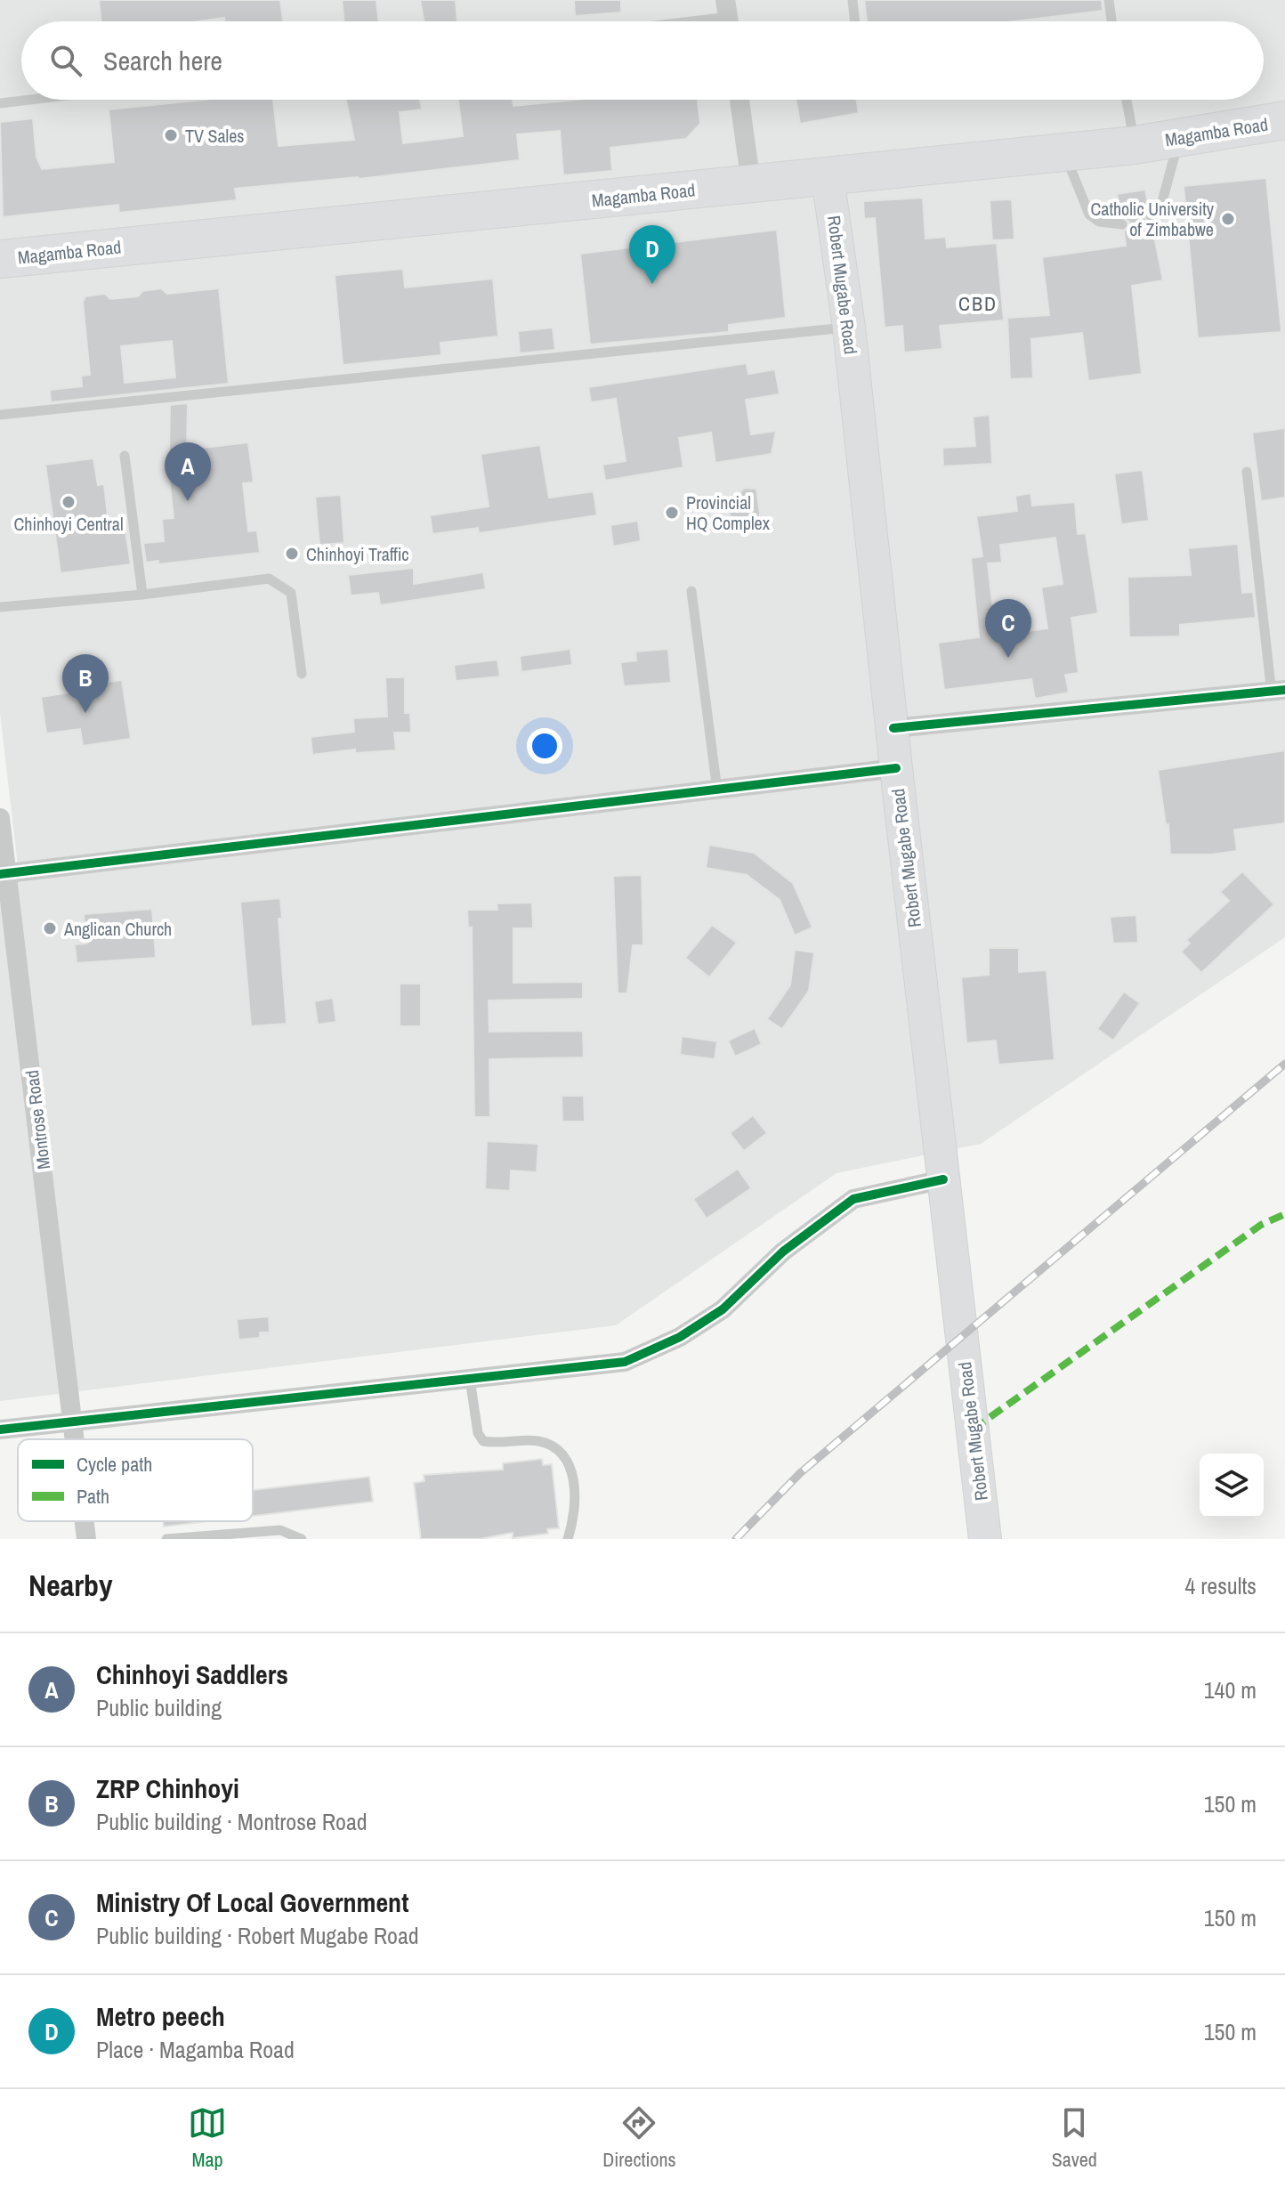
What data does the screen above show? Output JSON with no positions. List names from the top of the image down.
{
  "streets": {
    "highway": ["Magamba Road"],
    "main road": ["Robert Mugabe Road"],
    "street": ["Montrose Road"]
  },
  "crossings": [
    ["Magamba Road", "Robert Mugabe Road"]
  ],
  "districts": ["CBD"],
  "places": [
    "TV Sales",
    "Catholic University of Zimbabwe",
    "Chinhoyi Central",
    "Provincial HQ Complex",
    "Chinhoyi Traffic",
    "Anglican Church"
  ],
  "legend": ["Cycle path", "Path"],
  "page": {
    "search": "Search here",
    "pins": [
      "D",
      "A",
      "C",
      "B"
    ],
    "heading": ["Nearby", "4 results"],
    "list": [
      {
        "mark": "A",
        "name": "Chinhoyi Saddlers",
        "note": "Public building",
        "value": "140 m"
      },
      {
        "mark": "B",
        "name": "ZRP Chinhoyi",
        "note": "Public building · Montrose Road",
        "value": "150 m"
      },
      {
        "mark": "C",
        "name": "Ministry Of Local Government",
        "note": "Public building · Robert Mugabe Road",
        "value": "150 m"
      },
      {
        "mark": "D",
        "name": "Metro peech",
        "note": "Place · Magamba Road",
        "value": "150 m"
      }
    ],
    "nav": ["Map", "Directions", "Saved"]
  }
}
